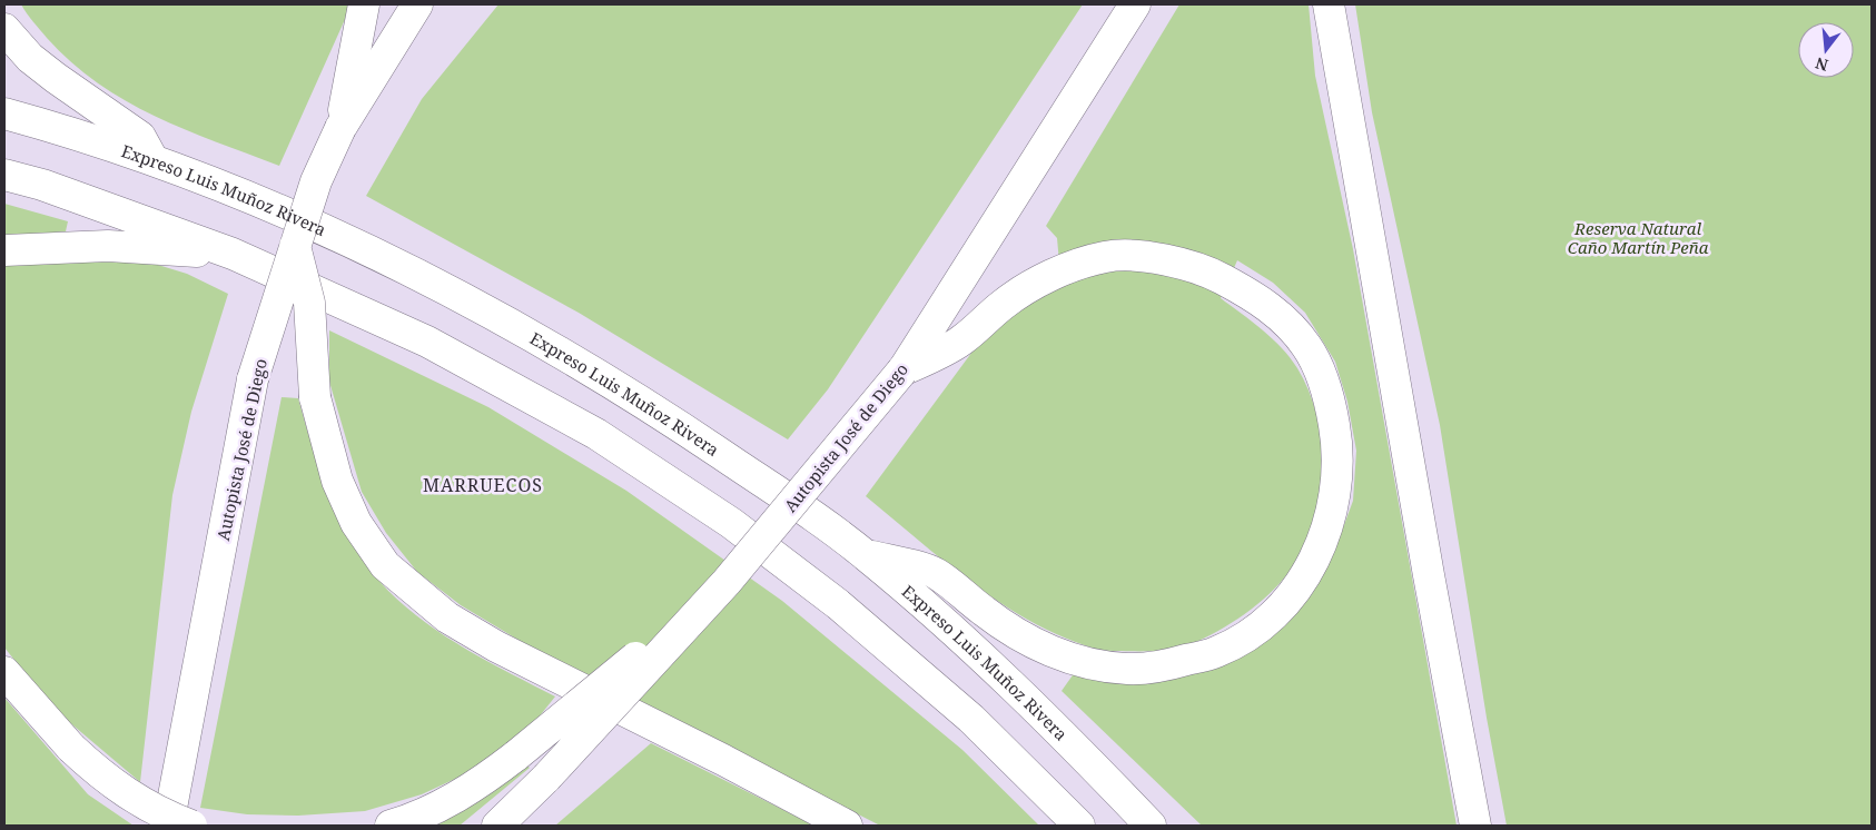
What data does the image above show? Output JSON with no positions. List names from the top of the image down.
{
  "streets": {
    "highway": ["Expreso Luis Muñoz Rivera", "Autopista José de Diego"]
  },
  "districts": ["MARRUECOS"],
  "parks": ["Reserva Natural Caño Martín Peña"],
  "north": "bottom"
}
